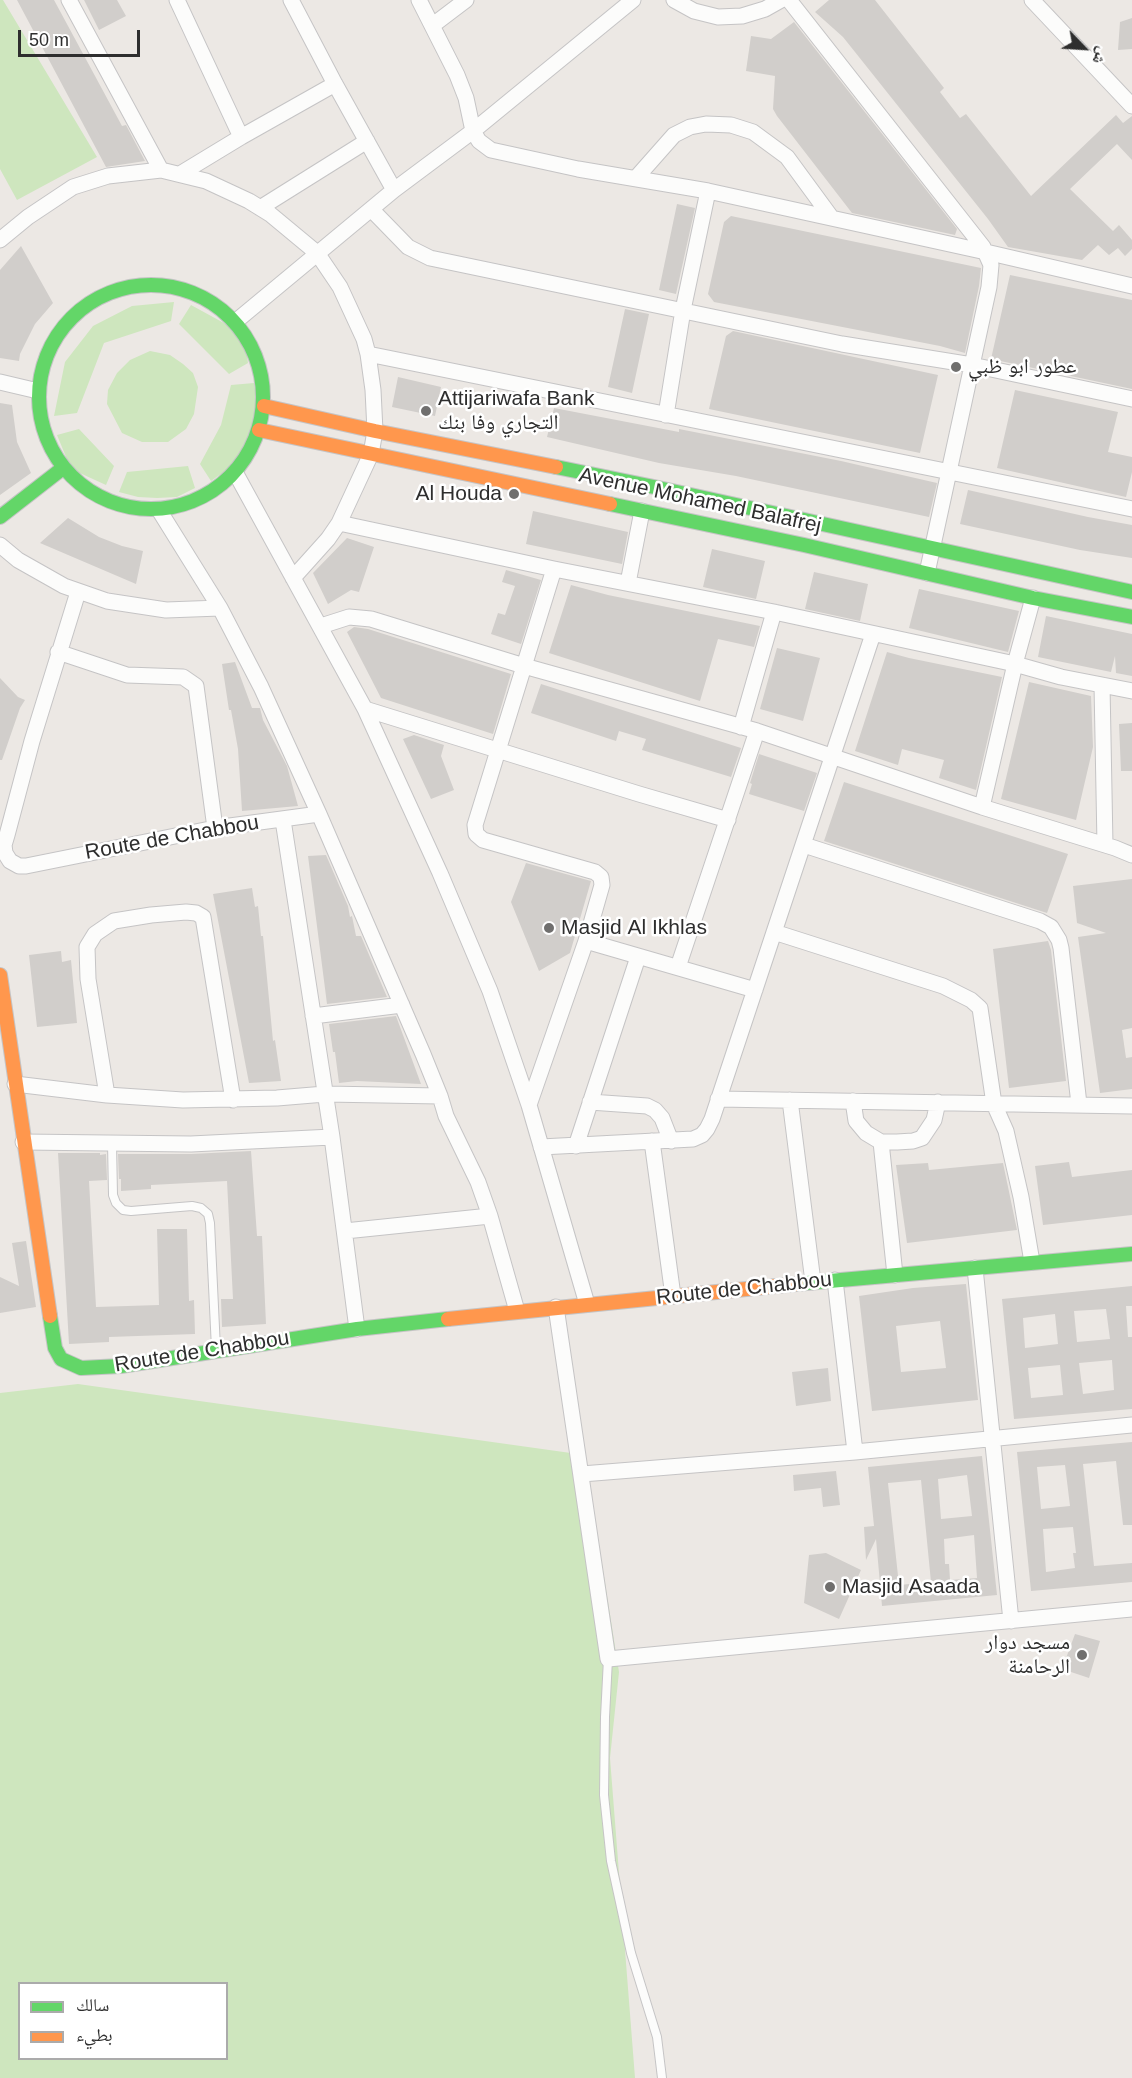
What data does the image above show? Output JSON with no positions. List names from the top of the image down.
{
  "streets": {
    "street": ["Avenue Mohamed Balafrej", "Route de Chabbou"]
  },
  "places": [
    "عطور ابو ظبي",
    "Attijariwafa Bank التجاري وفا بنك",
    "Al Houda",
    "Masjid Al Ikhlas",
    "Masjid Asaada",
    "مسجد دوار الرحامنة"
  ],
  "legend": ["سالك", "بطيء"],
  "scale_bar": "50 m",
  "north": "bottom right"
}
